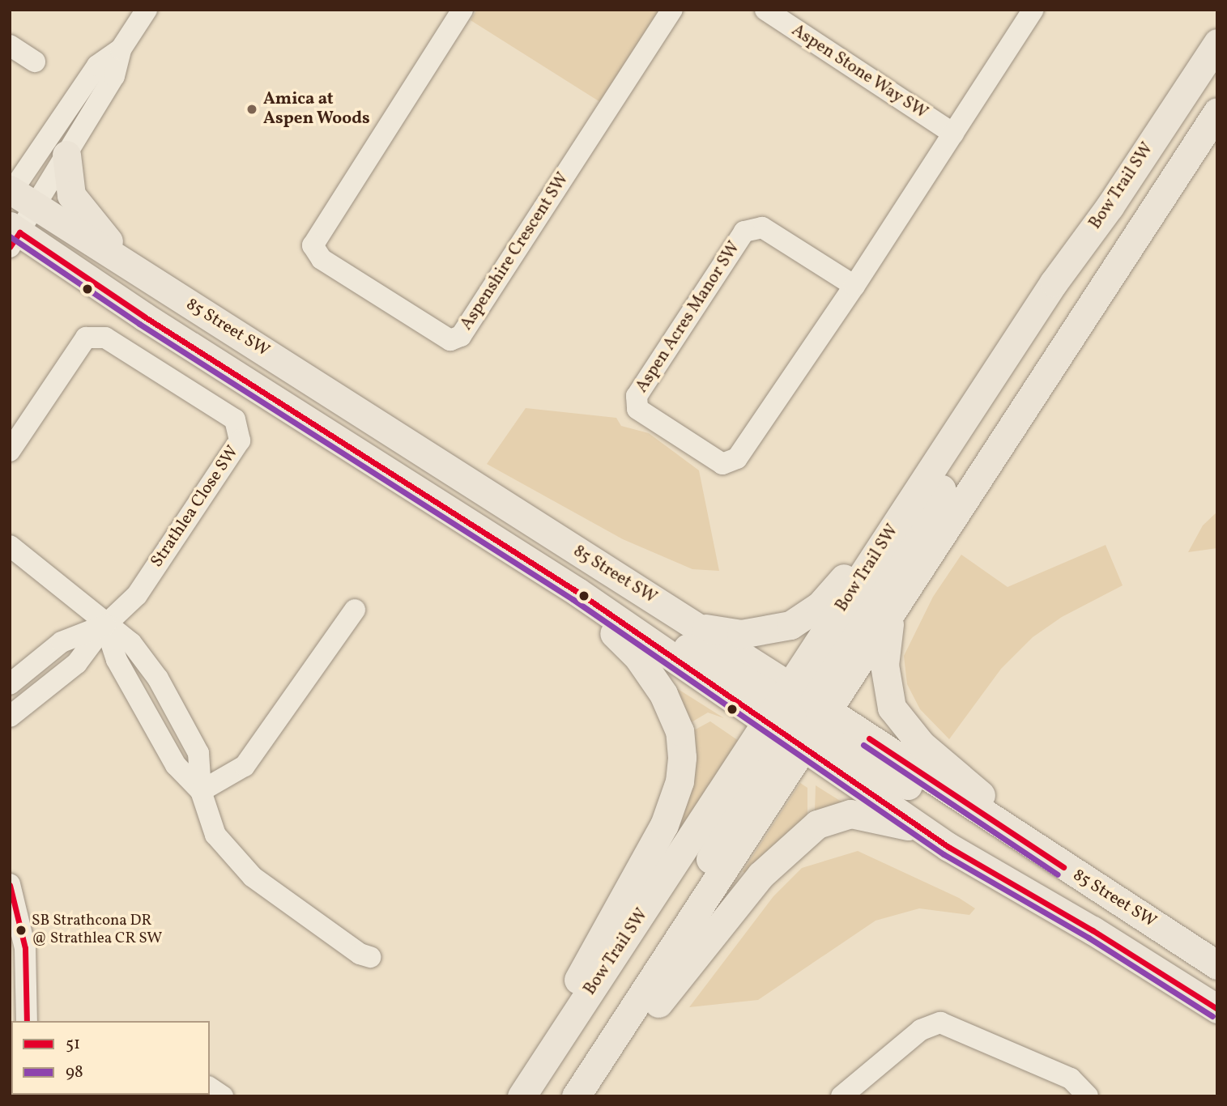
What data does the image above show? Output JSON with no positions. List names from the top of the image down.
{
  "streets": {
    "main road": ["Bow Trail SW", "85 Street SW"],
    "street": [
      "Aspen Stone Way SW",
      "Aspenshire Crescent SW",
      "Aspen Acres Manor SW",
      "Strathlea Close SW"
    ]
  },
  "crossings": [
    ["Aspen Stone Way SW", "Aspen Acres Manor SW"],
    ["Bow Trail SW", "85 Street SW"]
  ],
  "places": ["Amica at Aspen Woods", "SB Strathcona DR @ Strathlea CR SW"],
  "lines": ["transit line 51", "transit line 98"],
  "legend": ["51", "98"]
}
